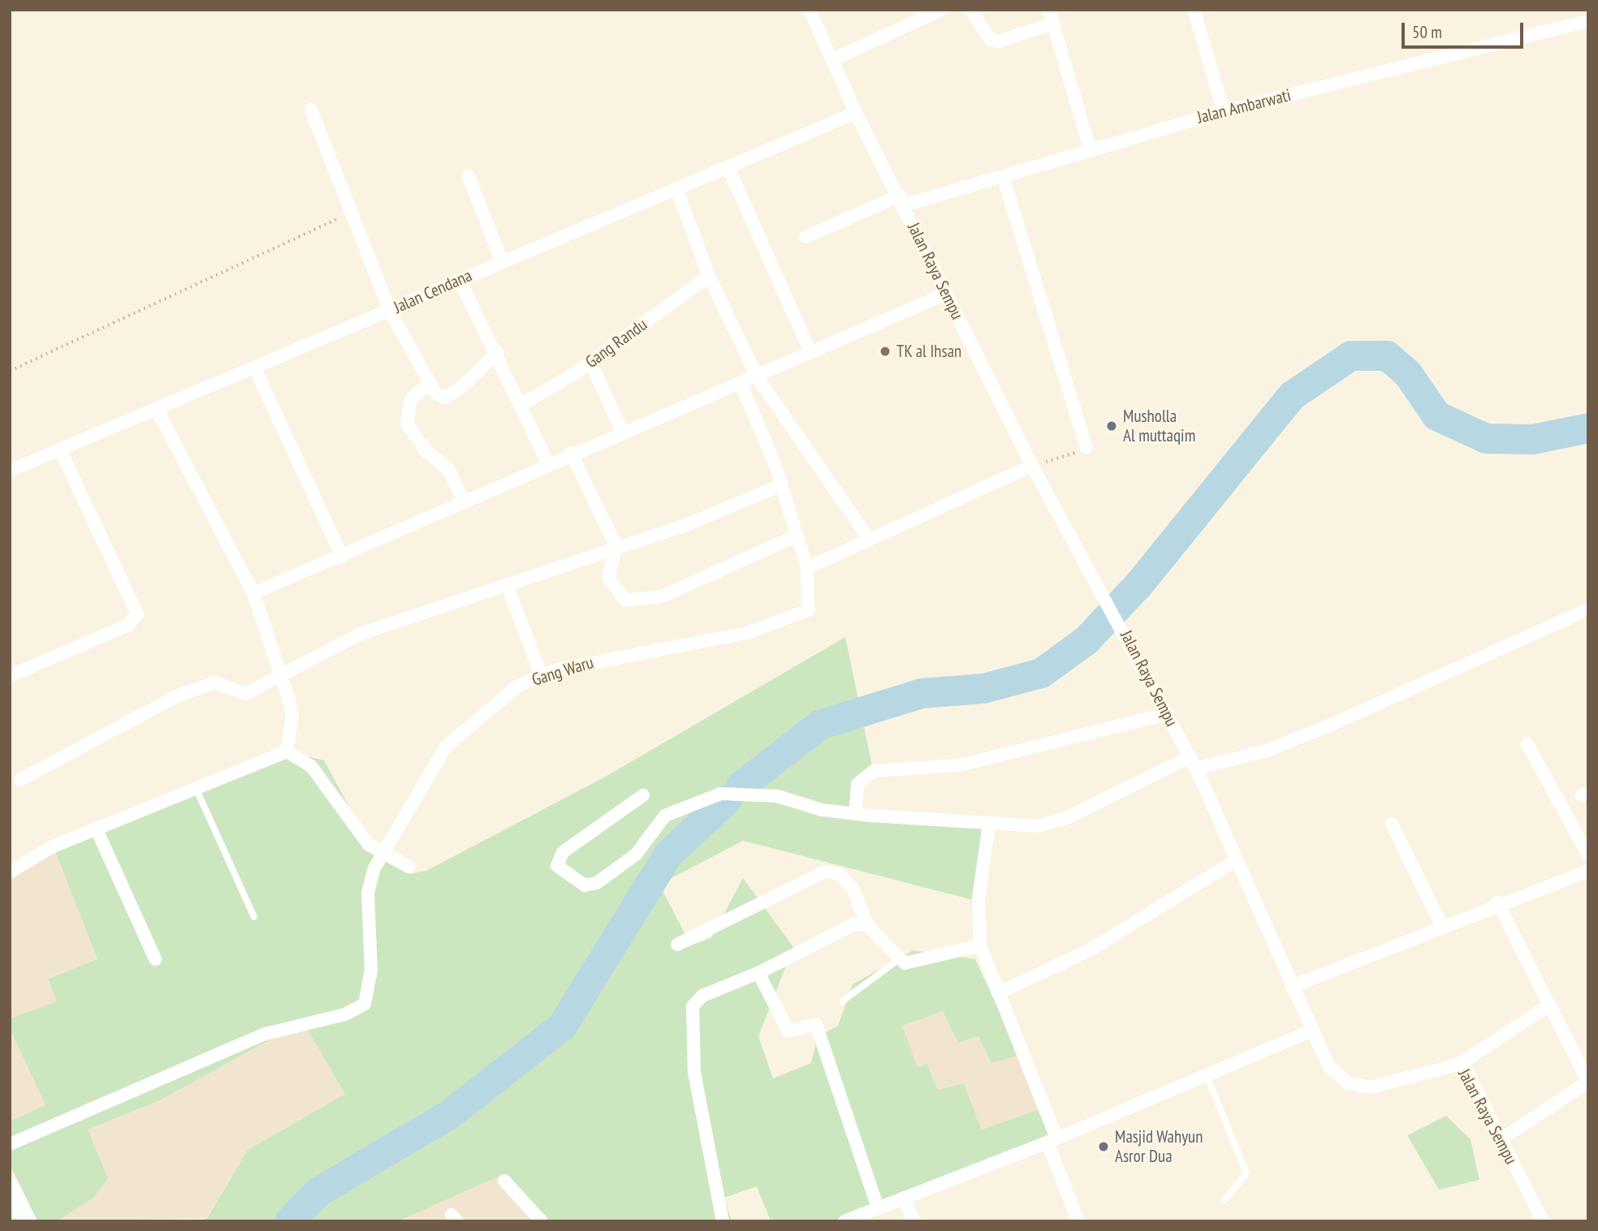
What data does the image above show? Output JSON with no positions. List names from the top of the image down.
{
  "streets": {
    "street": [
      "Jalan Ambarwati",
      "Jalan Raya Sempu",
      "Jalan Cendana",
      "Gang Randu",
      "Gang Waru"
    ]
  },
  "crossings": [
    ["Jalan Ambarwati", "Jalan Raya Sempu"],
    ["Jalan Raya Sempu", "Jalan Cendana"]
  ],
  "places": ["TK al Ihsan", "Musholla Al muttaqim", "Masjid Wahyun Asror Dua"],
  "scale_bar": "50 m"
}
